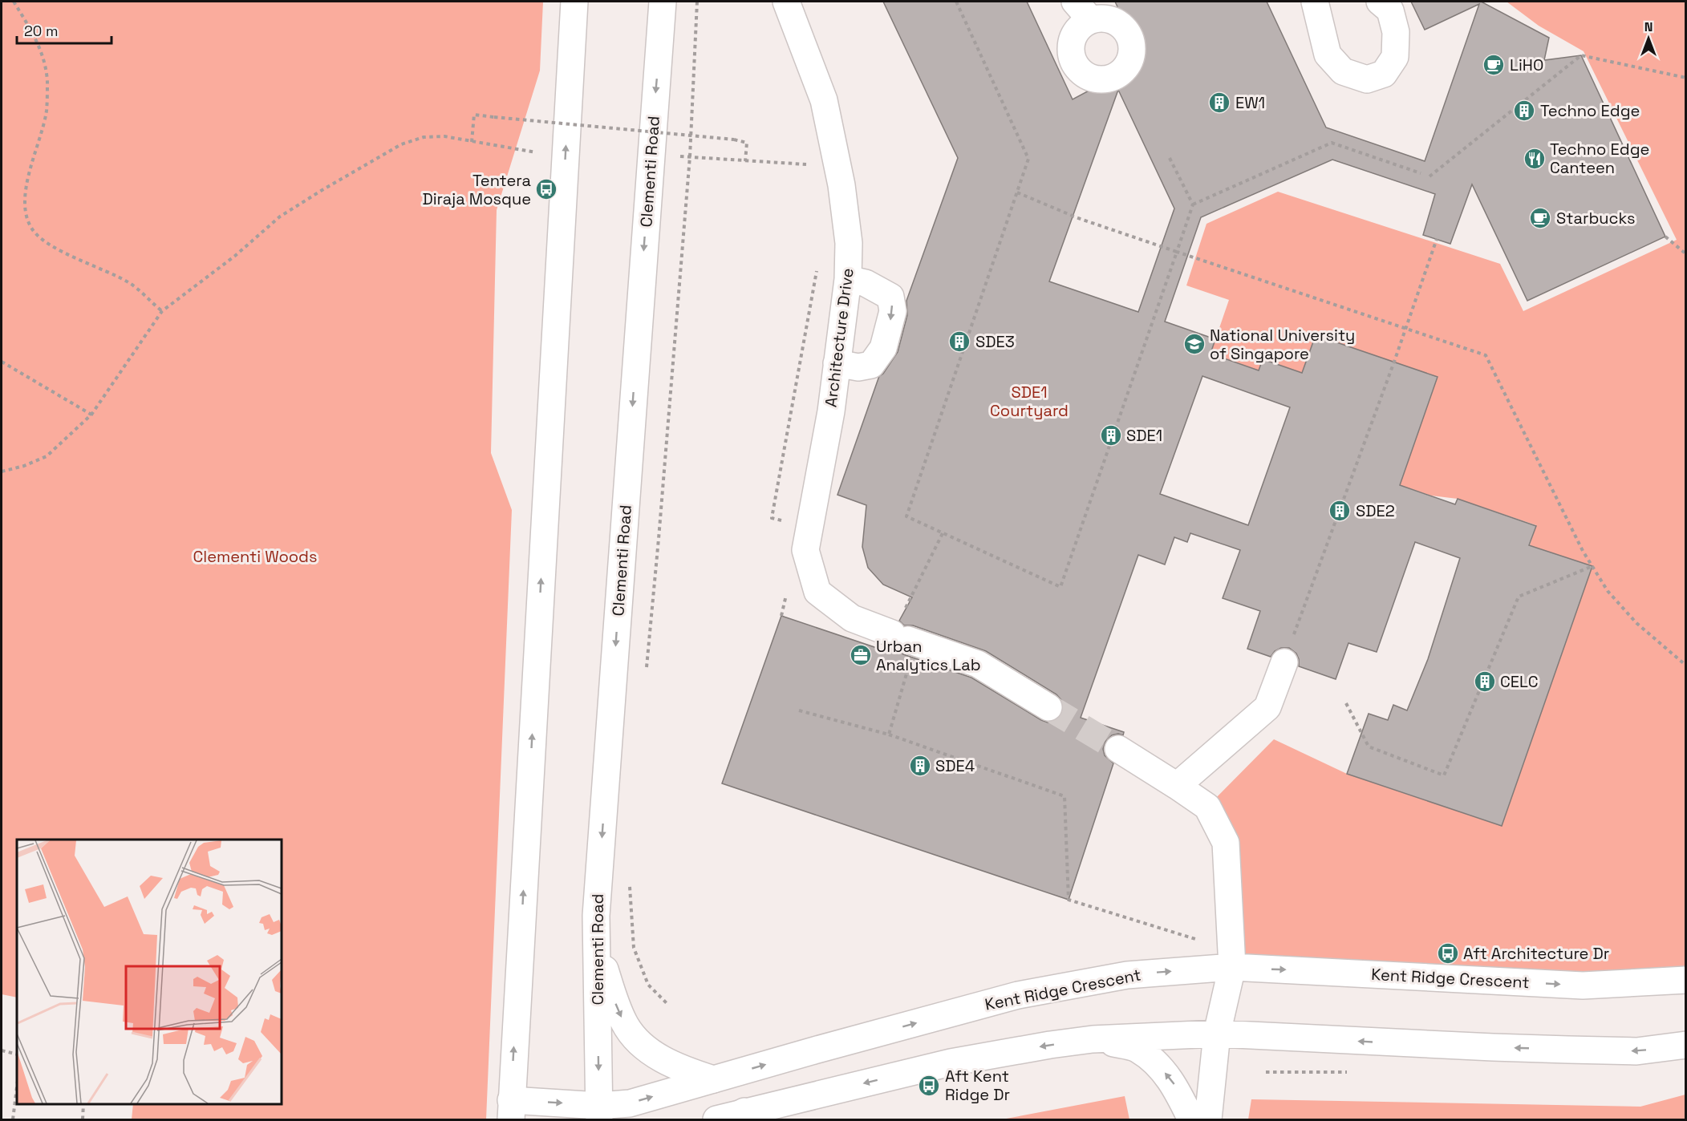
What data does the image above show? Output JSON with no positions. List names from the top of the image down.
{
  "streets": {
    "street": ["Clementi Road", "Architecture Drive", "Kent Ridge Crescent"]
  },
  "crossings": [
    ["Clementi Road", "Kent Ridge Crescent"]
  ],
  "parks": ["SDE1 Courtyard", "Clementi Woods"],
  "places": {
    "cafe": ["LiHO", "Starbucks"],
    "building": [
      "EW1",
      "Techno Edge",
      "SDE3",
      "SDE1",
      "SDE2",
      "CELC",
      "SDE4"
    ],
    "restaurant": ["Techno Edge Canteen"],
    "bus stop": ["Tentera Diraja Mosque", "Aft Architecture Dr", "Aft Kent Ridge Dr"],
    "school or university": ["National University of Singapore"],
    "office": ["Urban Analytics Lab"]
  },
  "scale_bar": "20 m",
  "north": "top"
}
